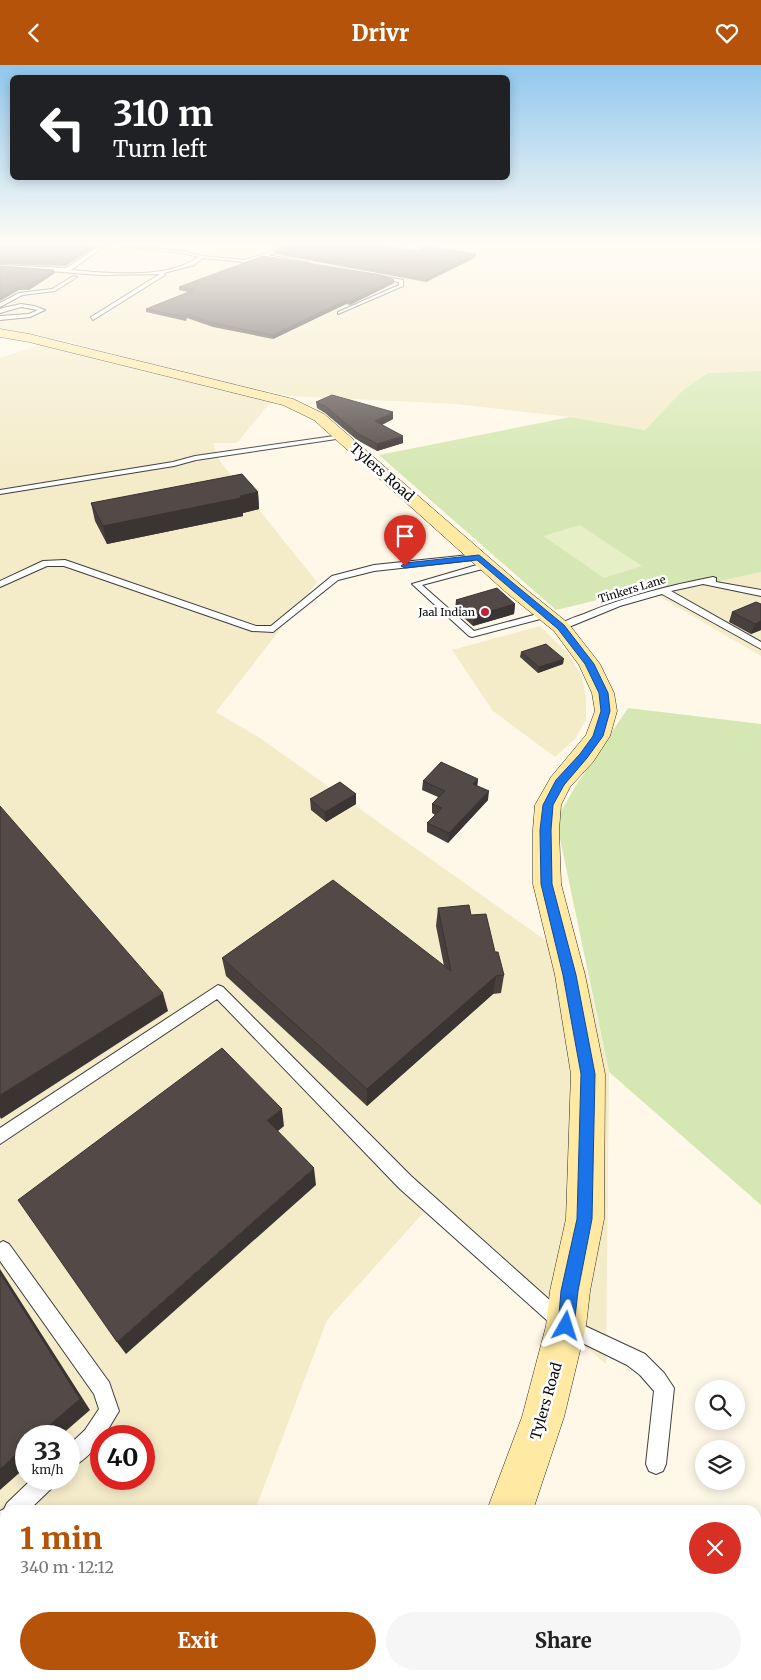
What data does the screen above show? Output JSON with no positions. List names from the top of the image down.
{
  "streets": {
    "street": ["Tylers Road"],
    "lane": ["Tinkers Lane"]
  },
  "crossings": [
    ["Tylers Road", "Tinkers Lane"]
  ],
  "places": ["Jaal Indian"],
  "page": {
    "header": "Drivr",
    "turn": ["310 m", "Turn left"],
    "speed": "33 km/h",
    "limit": "40",
    "heading": ["1 min", "340 m · 12:12"],
    "buttons": ["Exit", "Share"]
  }
}
